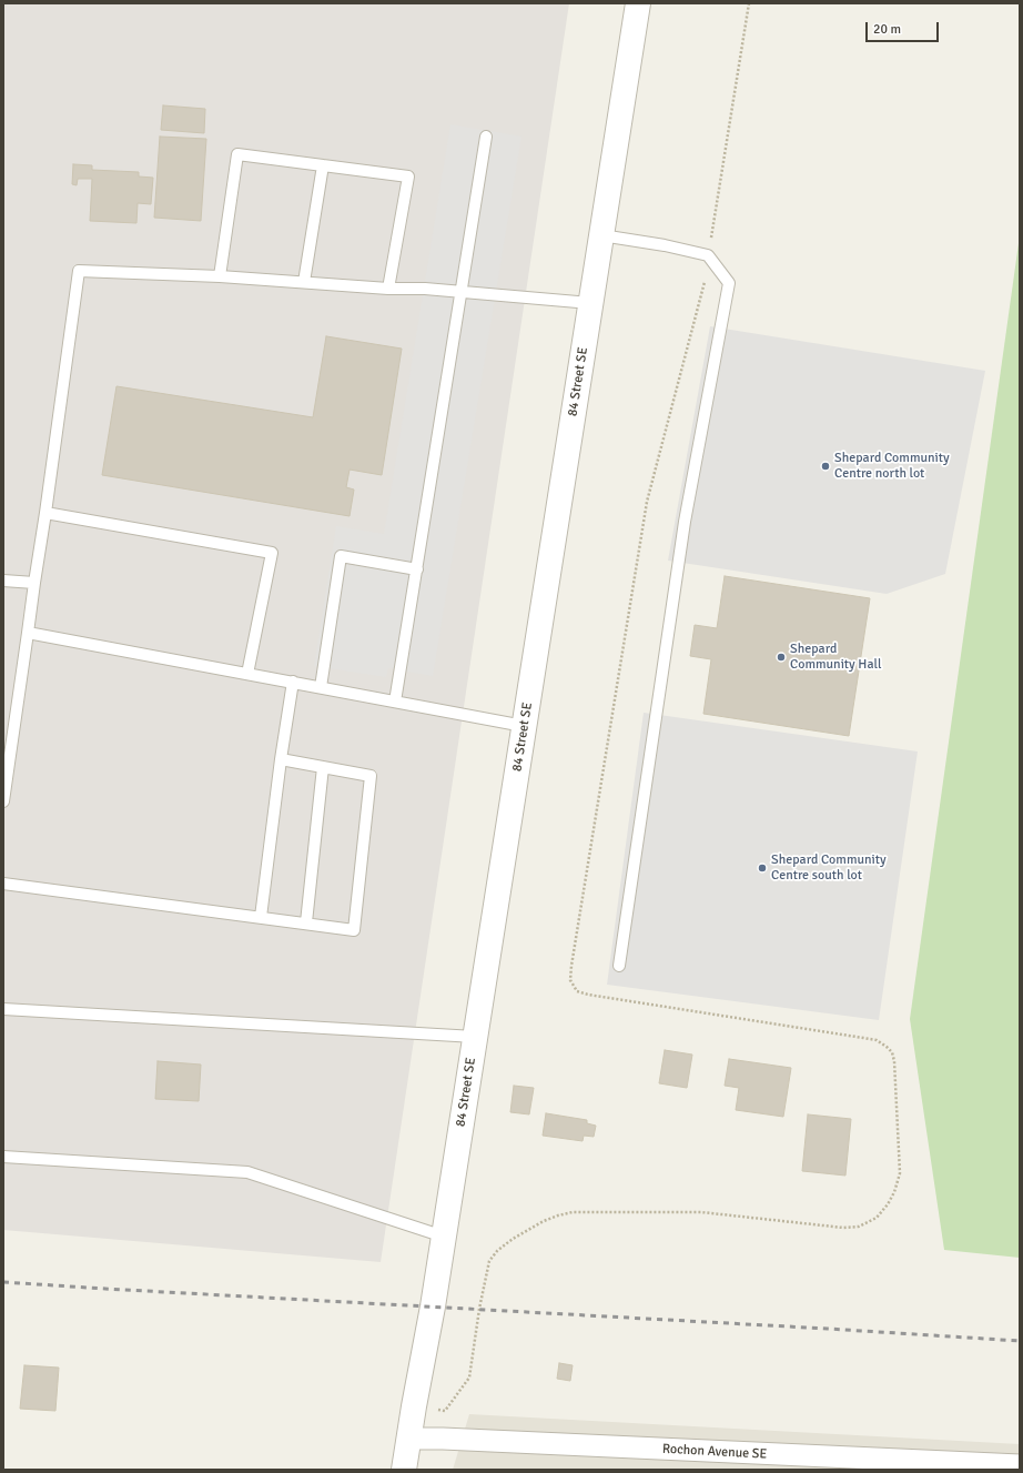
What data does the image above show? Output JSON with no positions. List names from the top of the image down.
{
  "streets": {
    "street": ["84 Street SE", "Rochon Avenue SE"]
  },
  "crossings": [
    ["84 Street SE", "Rochon Avenue SE"]
  ],
  "places": ["Shepard Community Centre north lot", "Shepard Community Hall", "Shepard Community Centre south lot"],
  "scale_bar": "20 m"
}
